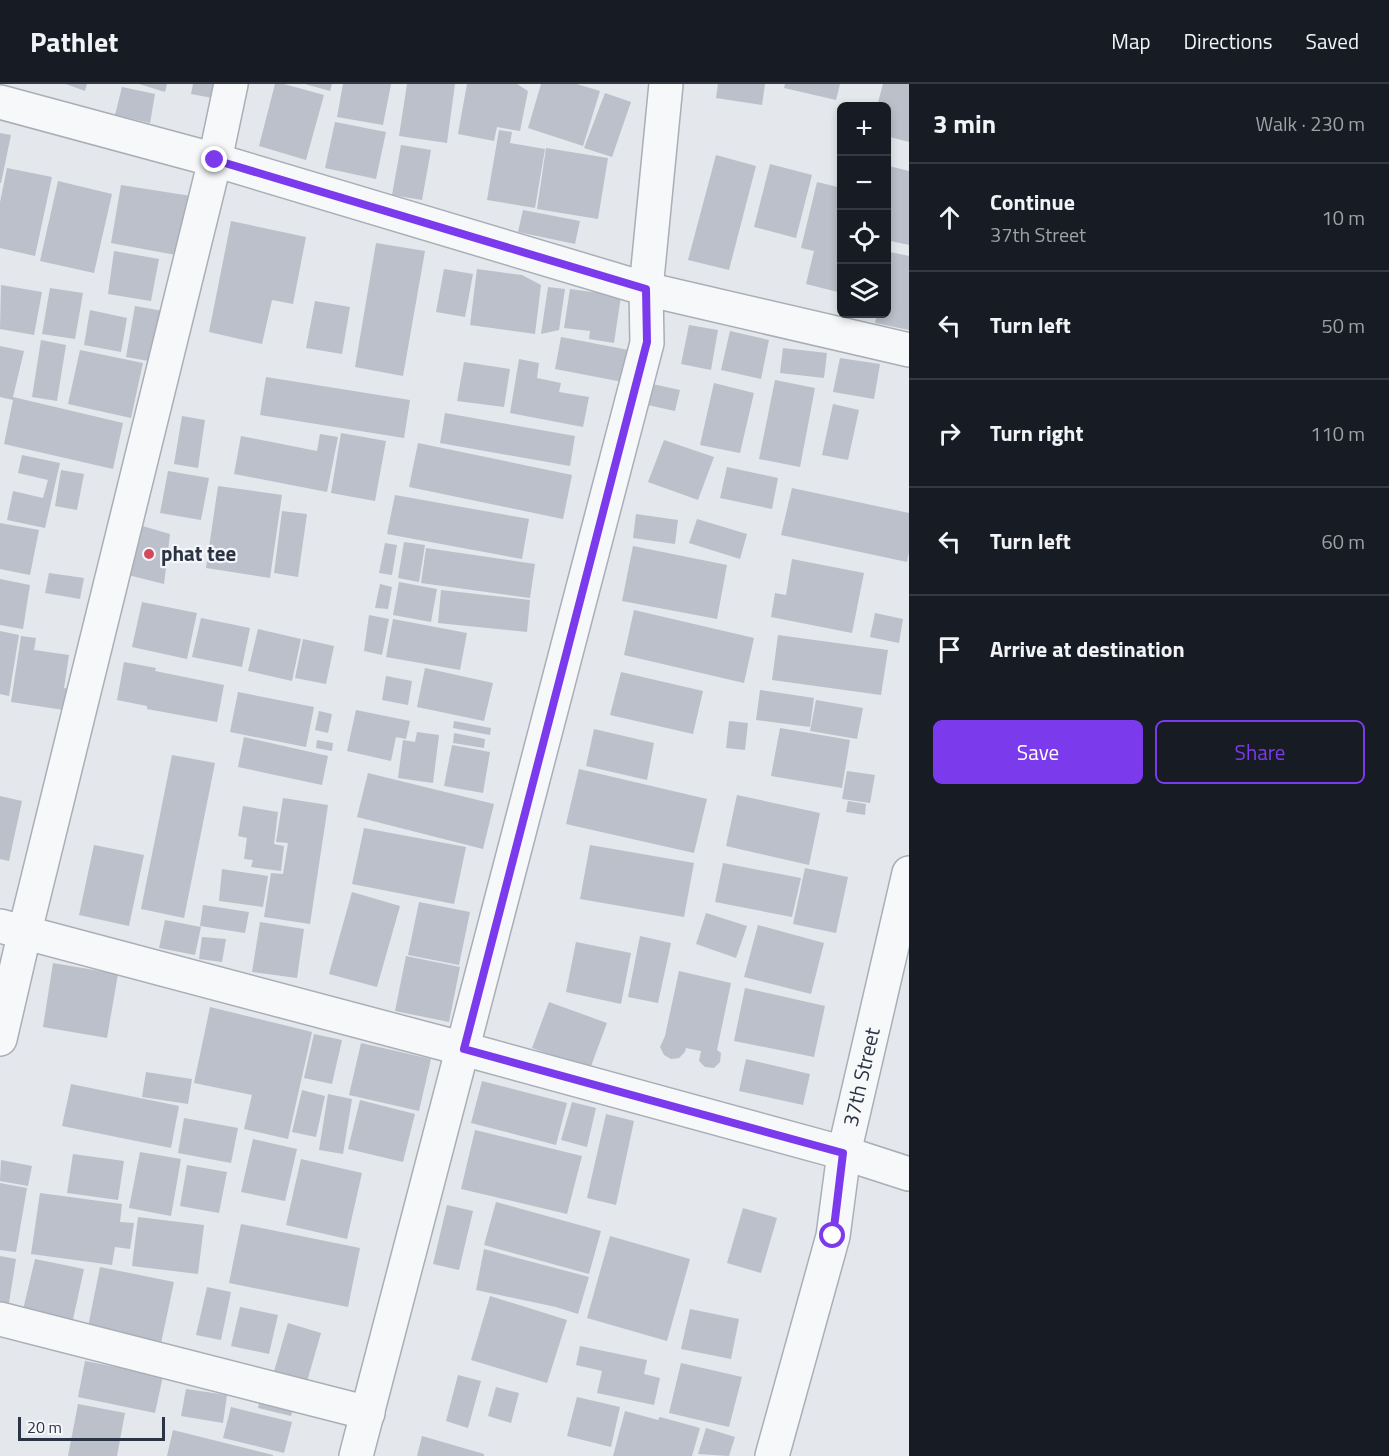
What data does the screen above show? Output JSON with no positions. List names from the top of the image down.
{
  "streets": {
    "street": ["37th Street"]
  },
  "places": ["phat tee"],
  "scale_bar": "20 m",
  "page": {
    "header": "Pathlet",
    "nav": ["Map", "Directions", "Saved"],
    "heading": ["3 min", "Walk · 230 m"],
    "map_buttons": ["+", "−"],
    "list": [
      ["Continue", "37th Street", "10 m"],
      ["Turn left", "50 m"],
      ["Turn right", "110 m"],
      ["Turn left", "60 m"],
      "Arrive at destination"
    ],
    "buttons": ["Save", "Share"],
    "scale": "20 m"
  }
}
